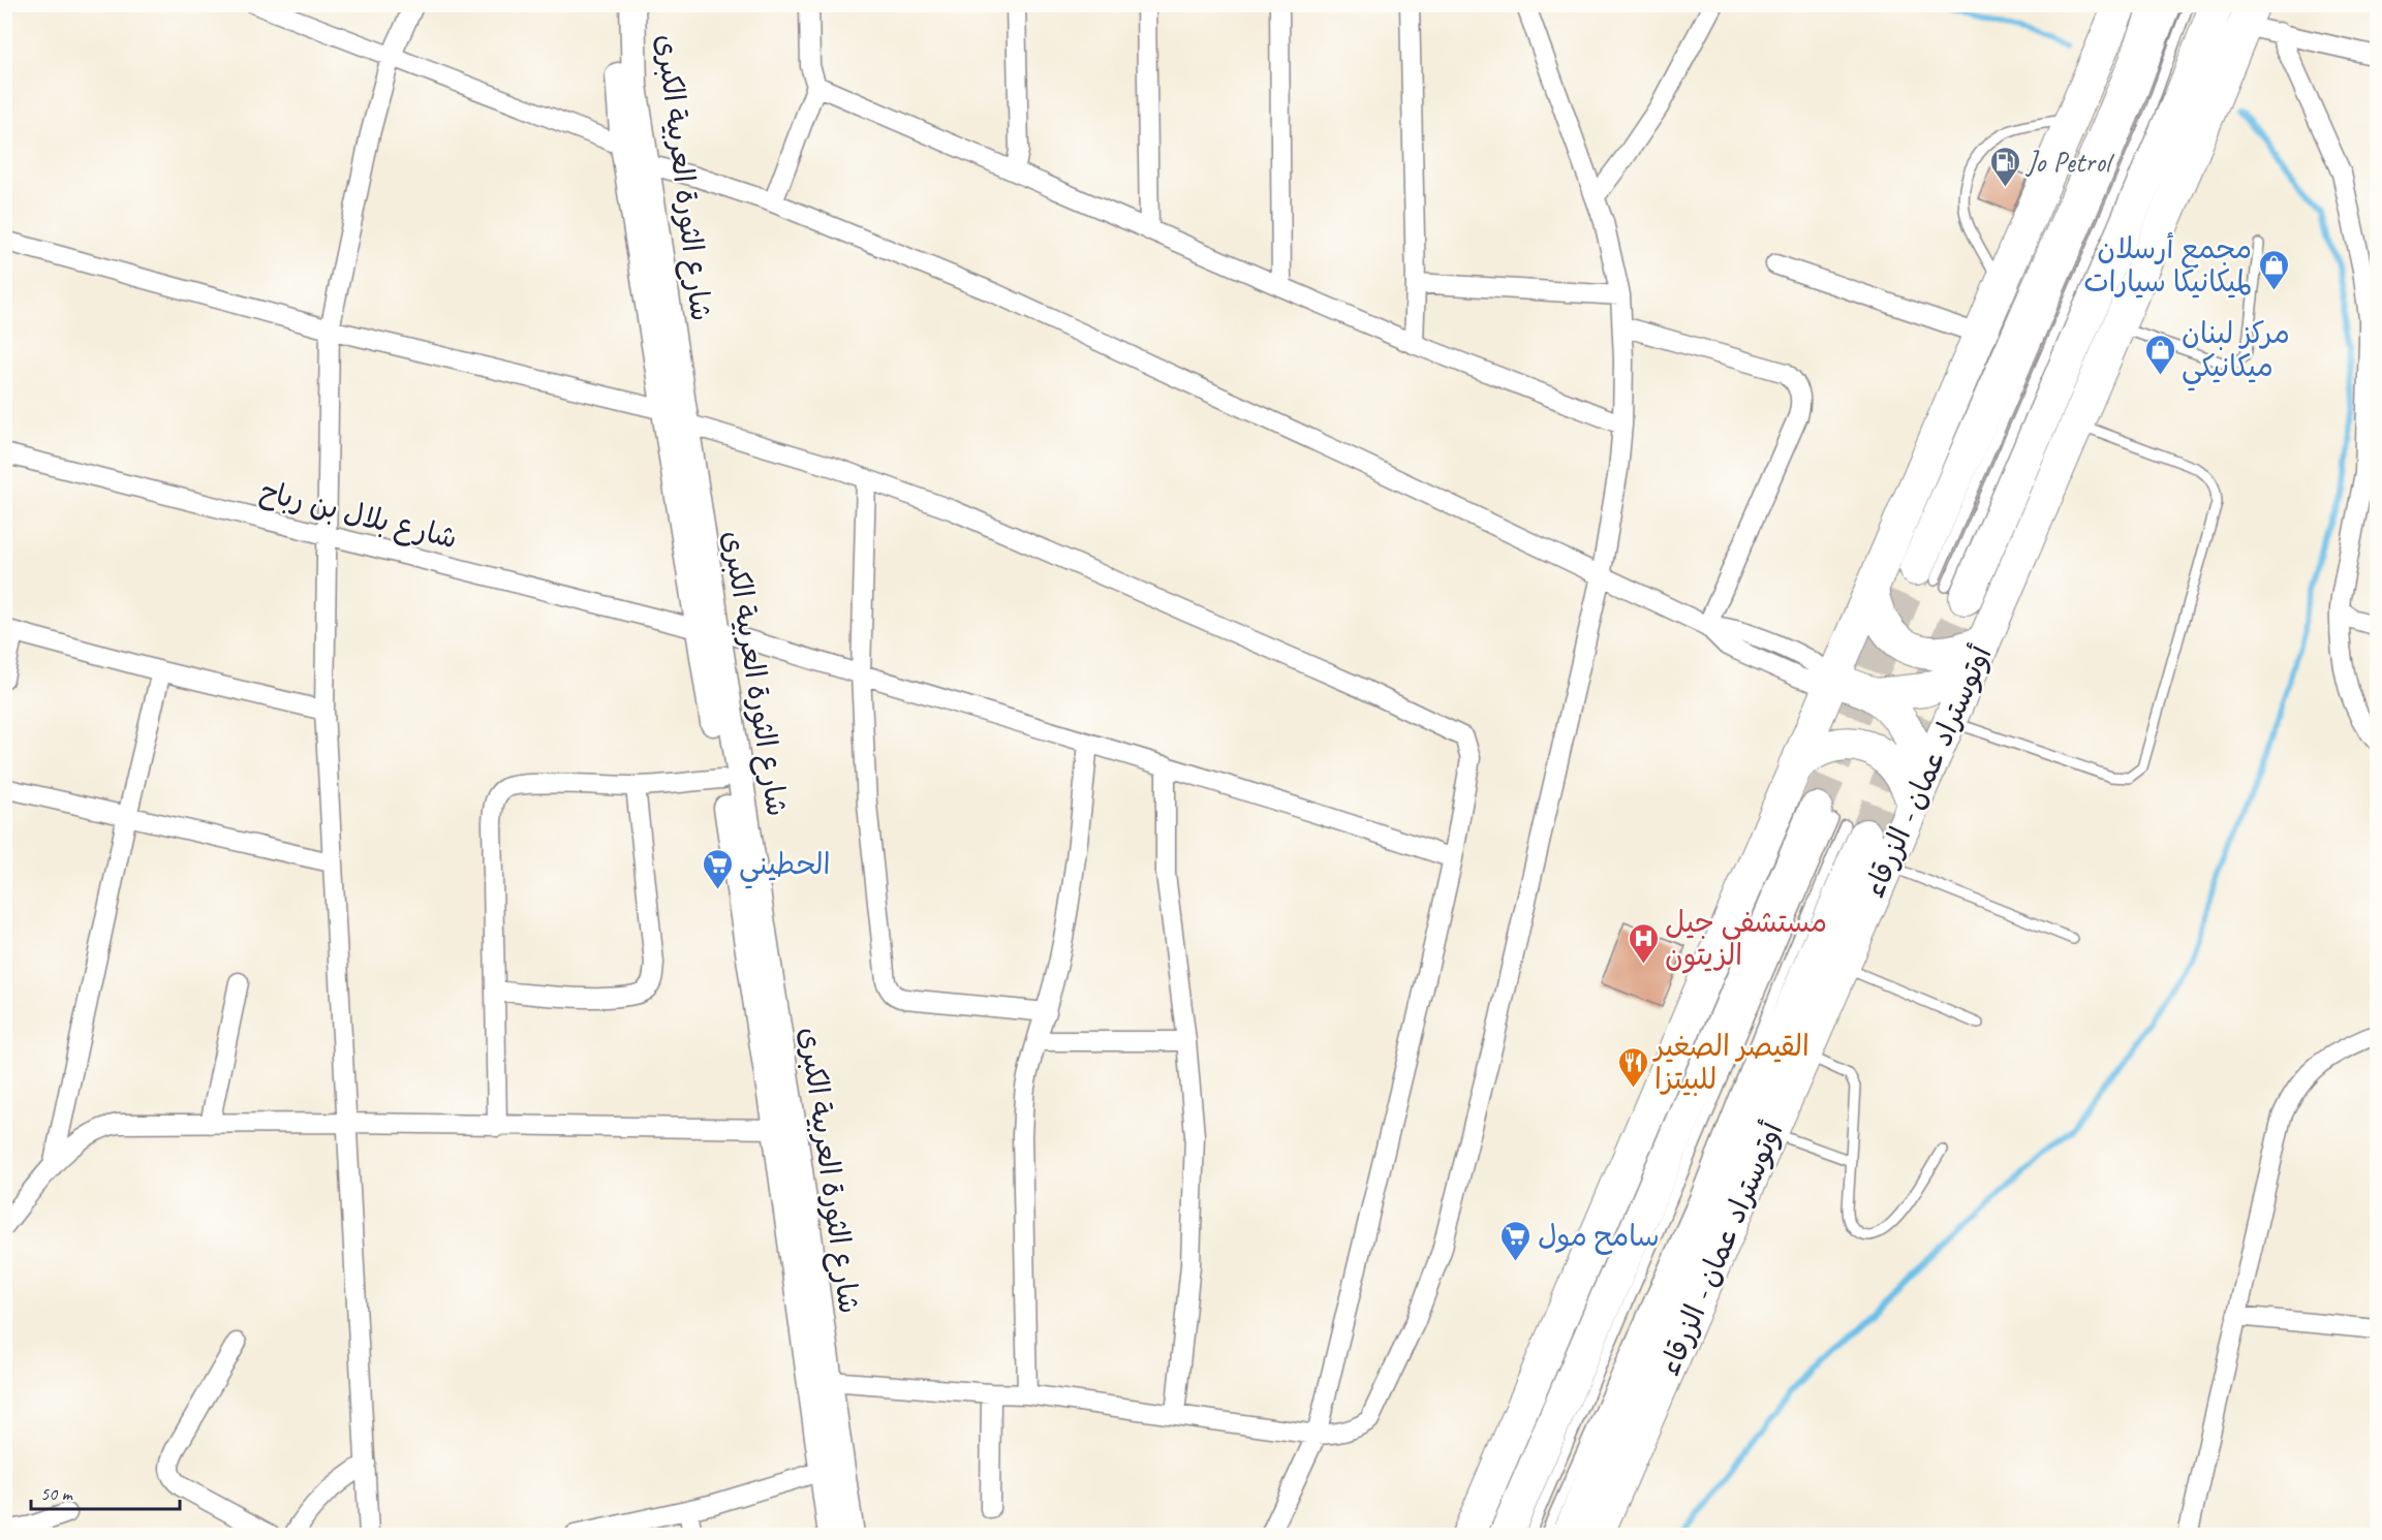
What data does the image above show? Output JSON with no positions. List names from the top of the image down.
{
  "streets": {
    "highway": ["أوتوستراد عمان - الزرقاء"],
    "main road": ["شارع الثورة العربية الكبرى"],
    "street": ["شارع بلال بن رباح"]
  },
  "crossings": [
    ["شارع الثورة العربية الكبرى", "شارع بلال بن رباح"]
  ],
  "places": {
    "fuel station": ["Jo Petrol"],
    "shop": ["مجمع أرسلان لميكانيكا سيارات", "مركز لبنان ميكانيكي"],
    "supermarket": ["الحطيني", "سامح مول"],
    "hospital": ["مستشفى جيل الزيتون"],
    "restaurant": ["القيصر الصغير للبيتزا"]
  },
  "scale_bar": "50 m"
}
